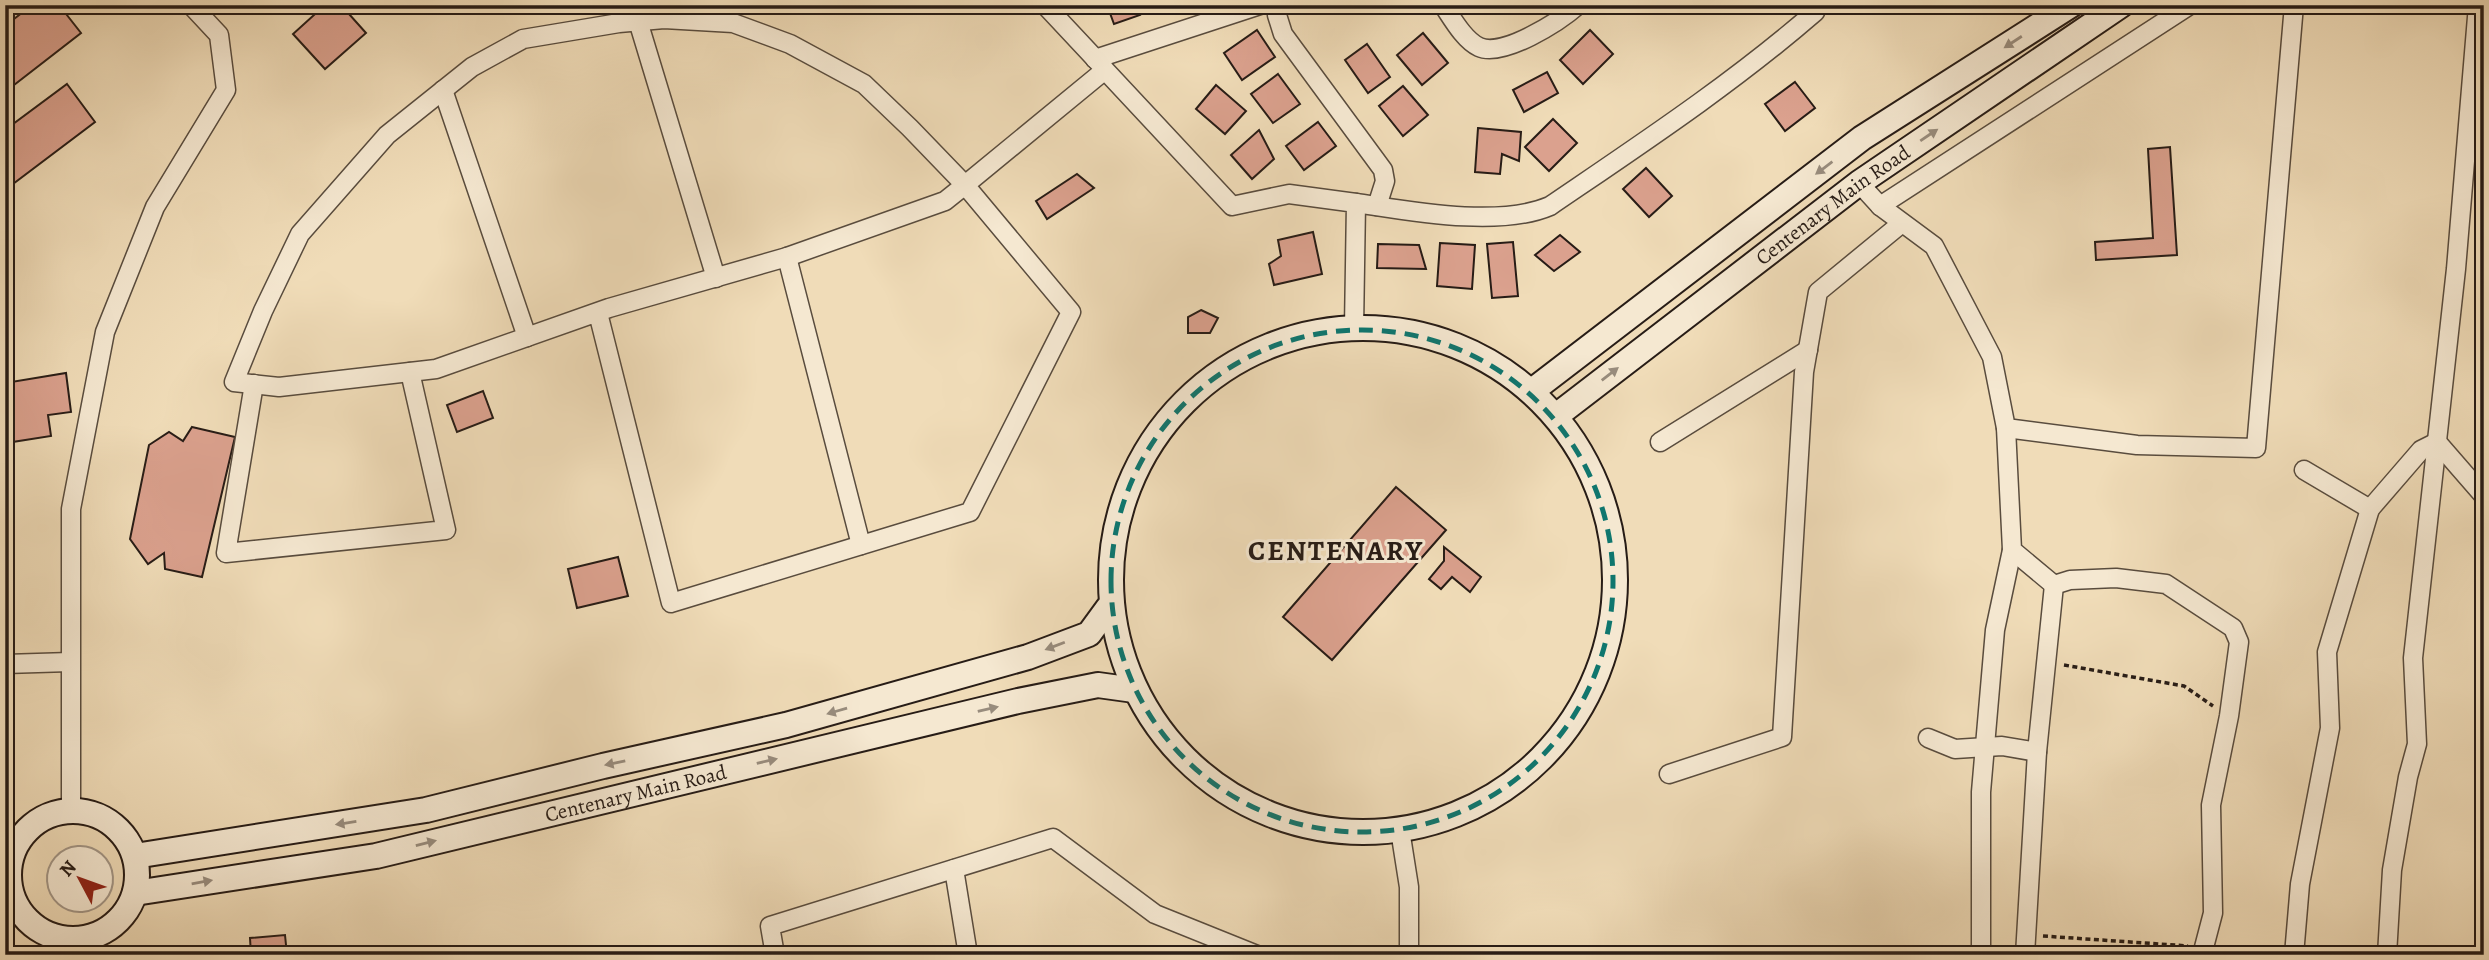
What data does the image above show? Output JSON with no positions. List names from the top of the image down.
{
  "streets": {
    "street": ["Centenary Main Road"]
  },
  "districts": ["CENTENARY"],
  "north": "top left"
}
